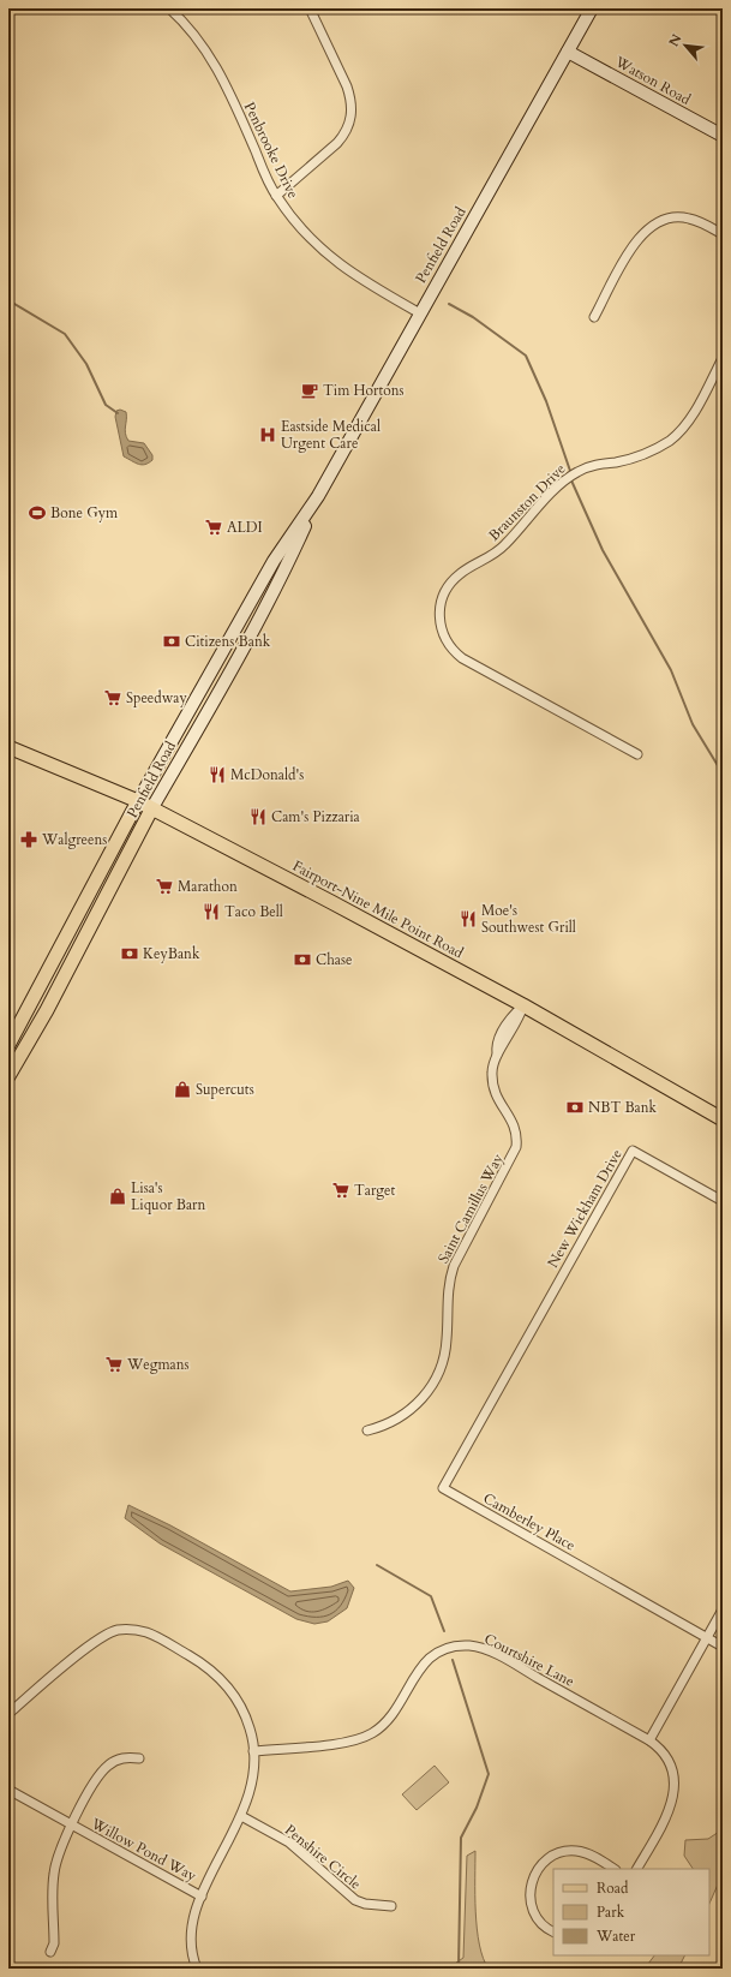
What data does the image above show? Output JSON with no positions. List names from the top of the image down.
{
  "streets": {
    "main road": ["Watson Road", "Penfield Road", "Fairport-Nine Mile Point Road"],
    "street": [
      "Penbrooke Drive",
      "Braunston Drive",
      "Saint Camillus Way",
      "New Wickham Drive",
      "Camberley Place",
      "Courtshire Lane",
      "Willow Pond Way",
      "Penshire Circle"
    ]
  },
  "crossings": [
    ["Watson Road", "Penfield Road"],
    ["Penbrooke Drive", "Penfield Road"],
    ["Penfield Road", "Fairport-Nine Mile Point Road"],
    ["Fairport-Nine Mile Point Road", "Saint Camillus Way"],
    ["New Wickham Drive", "Camberley Place"]
  ],
  "places": {
    "cafe": ["Tim Hortons"],
    "hospital": ["Eastside Medical Urgent Care"],
    "sports": ["Bone Gym"],
    "supermarket": [
      "ALDI",
      "Speedway",
      "Marathon",
      "Target",
      "Wegmans"
    ],
    "bank": [
      "Citizens Bank",
      "KeyBank",
      "Chase",
      "NBT Bank"
    ],
    "restaurant": [
      "McDonald's",
      "Cam's Pizzaria",
      "Taco Bell",
      "Moe's Southwest Grill"
    ],
    "pharmacy": ["Walgreens"],
    "shop": ["Supercuts", "Lisa's Liquor Barn"]
  },
  "legend": ["Road", "Park", "Water"],
  "north": "top left"
}
